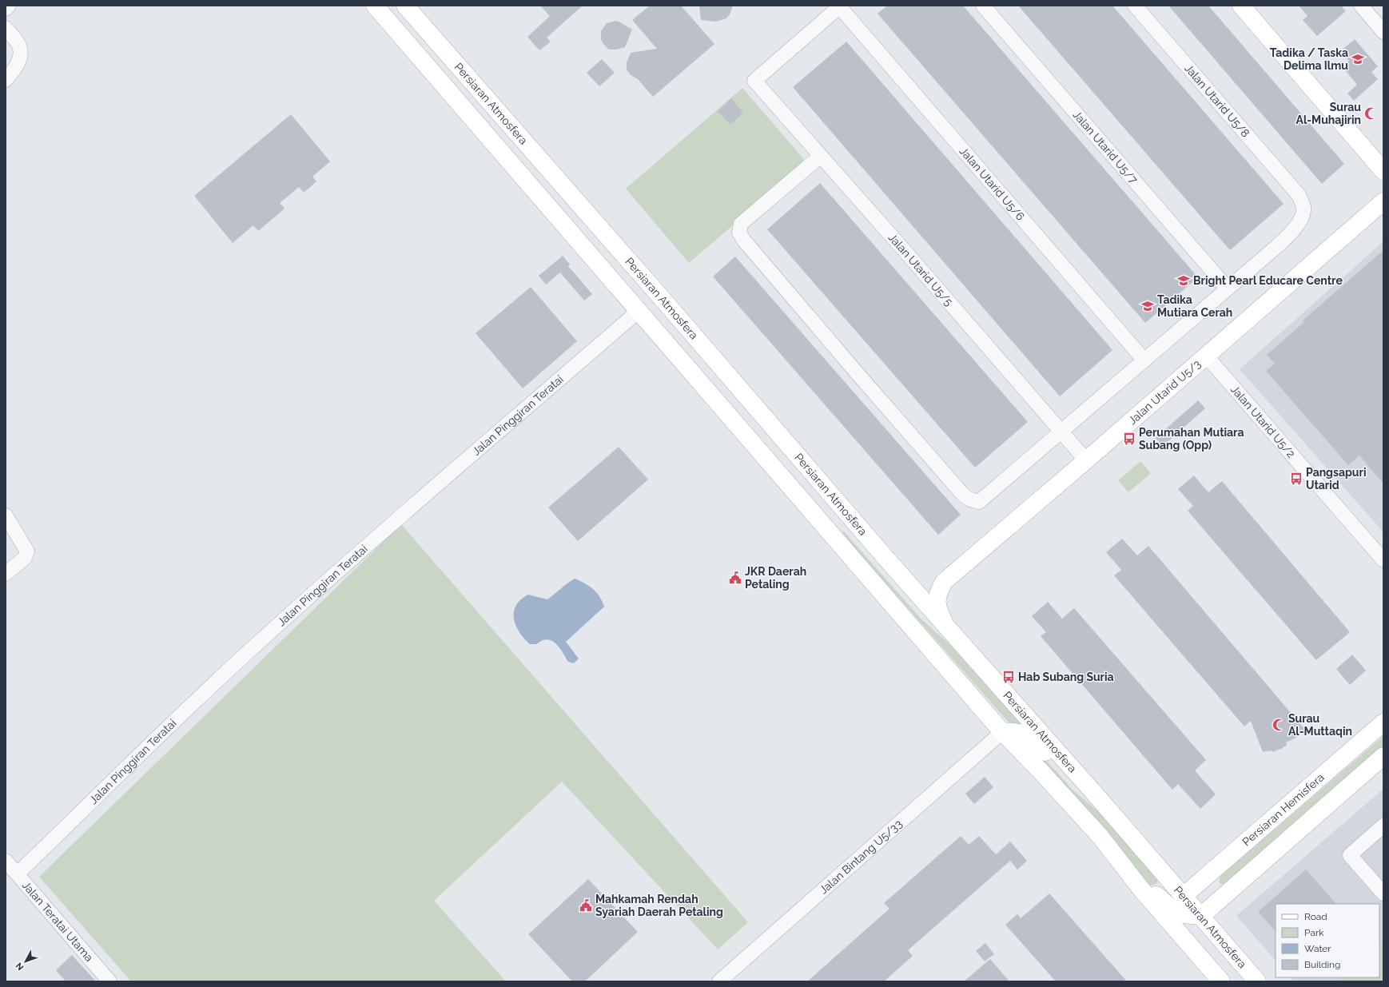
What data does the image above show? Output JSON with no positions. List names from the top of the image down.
{
  "streets": {
    "street": [
      "Jalan Utarid U5/8",
      "Persiaran Atmosfera",
      "Jalan Utarid U5/7",
      "Jalan Utarid U5/6",
      "Jalan Utarid U5/5",
      "Jalan Utarid U5/3",
      "Jalan Pinggiran Teratai",
      "Jalan Utarid U5/2",
      "Persiaran Hemisfera",
      "Jalan Bintang U5/33",
      "Jalan Teratai Utama"
    ]
  },
  "crossings": [
    ["Jalan Utarid U5/8", "Jalan Utarid U5/7"],
    ["Persiaran Atmosfera", "Jalan Pinggiran Teratai"],
    ["Persiaran Atmosfera", "Persiaran Hemisfera"],
    ["Jalan Utarid U5/6", "Jalan Utarid U5/5"],
    ["Jalan Utarid U5/5", "Jalan Utarid U5/3"],
    ["Jalan Utarid U5/3", "Jalan Utarid U5/2"],
    ["Jalan Pinggiran Teratai", "Jalan Teratai Utama"]
  ],
  "places": {
    "school or university": ["Tadika / Taska Delima Ilmu", "Bright Pearl Educare Centre", "Tadika Mutiara Cerah"],
    "mosque": ["Surau Al-Muhajirin", "Surau Al-Muttaqin"],
    "bus stop": ["Perumahan Mutiara Subang (Opp)", "Pangsapuri Utarid", "Hab Subang Suria"],
    "public building": ["JKR Daerah Petaling", "Mahkamah Rendah Syariah Daerah Petaling"]
  },
  "legend": [
    "Road",
    "Park",
    "Water",
    "Building"
  ],
  "north": "bottom left"
}
